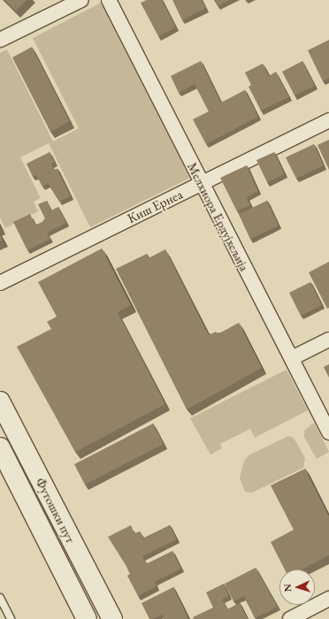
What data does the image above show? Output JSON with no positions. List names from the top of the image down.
{
  "streets": {
    "main road": ["Футошки пут"],
    "street": ["Киш Ернеа", "Мелхиора Ердујхељија"]
  },
  "crossings": [
    ["Киш Ернеа", "Мелхиора Ердујхељија"]
  ],
  "north": "left"
}
